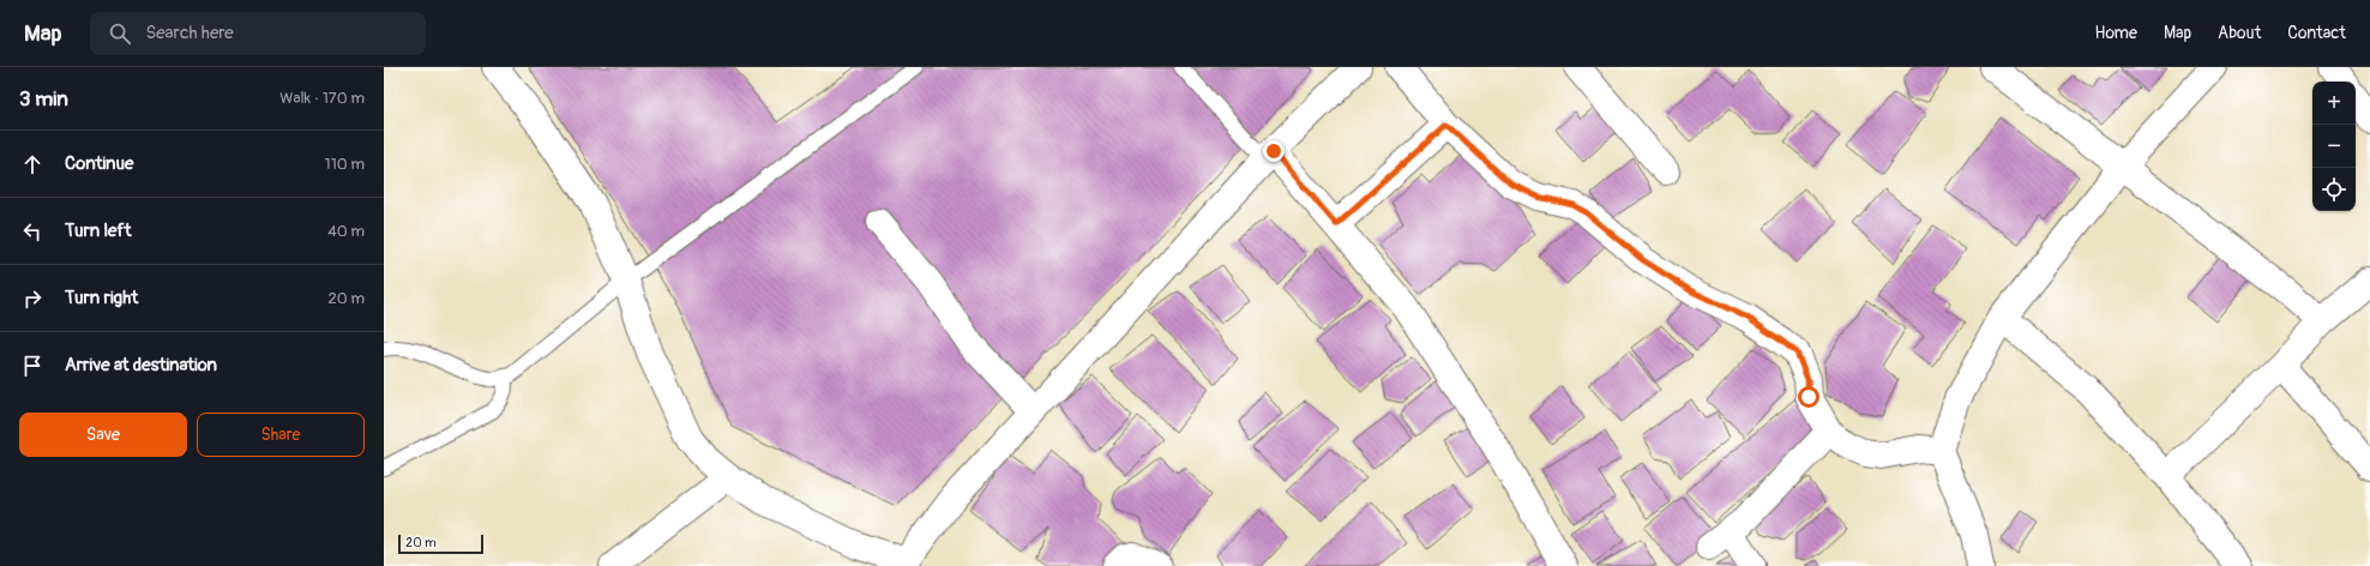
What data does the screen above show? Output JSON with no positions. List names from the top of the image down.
{
  "scale_bar": "20 m",
  "page": {
    "header": "Map",
    "search": "Search here",
    "nav": [
      "Home",
      "Map",
      "About",
      "Contact"
    ],
    "heading": ["3 min", "Walk · 170 m"],
    "map_buttons": ["+", "−"],
    "list": [
      ["Continue", "110 m"],
      ["Turn left", "40 m"],
      ["Turn right", "20 m"],
      "Arrive at destination"
    ],
    "buttons": ["Save", "Share"],
    "scale": "20 m"
  }
}
